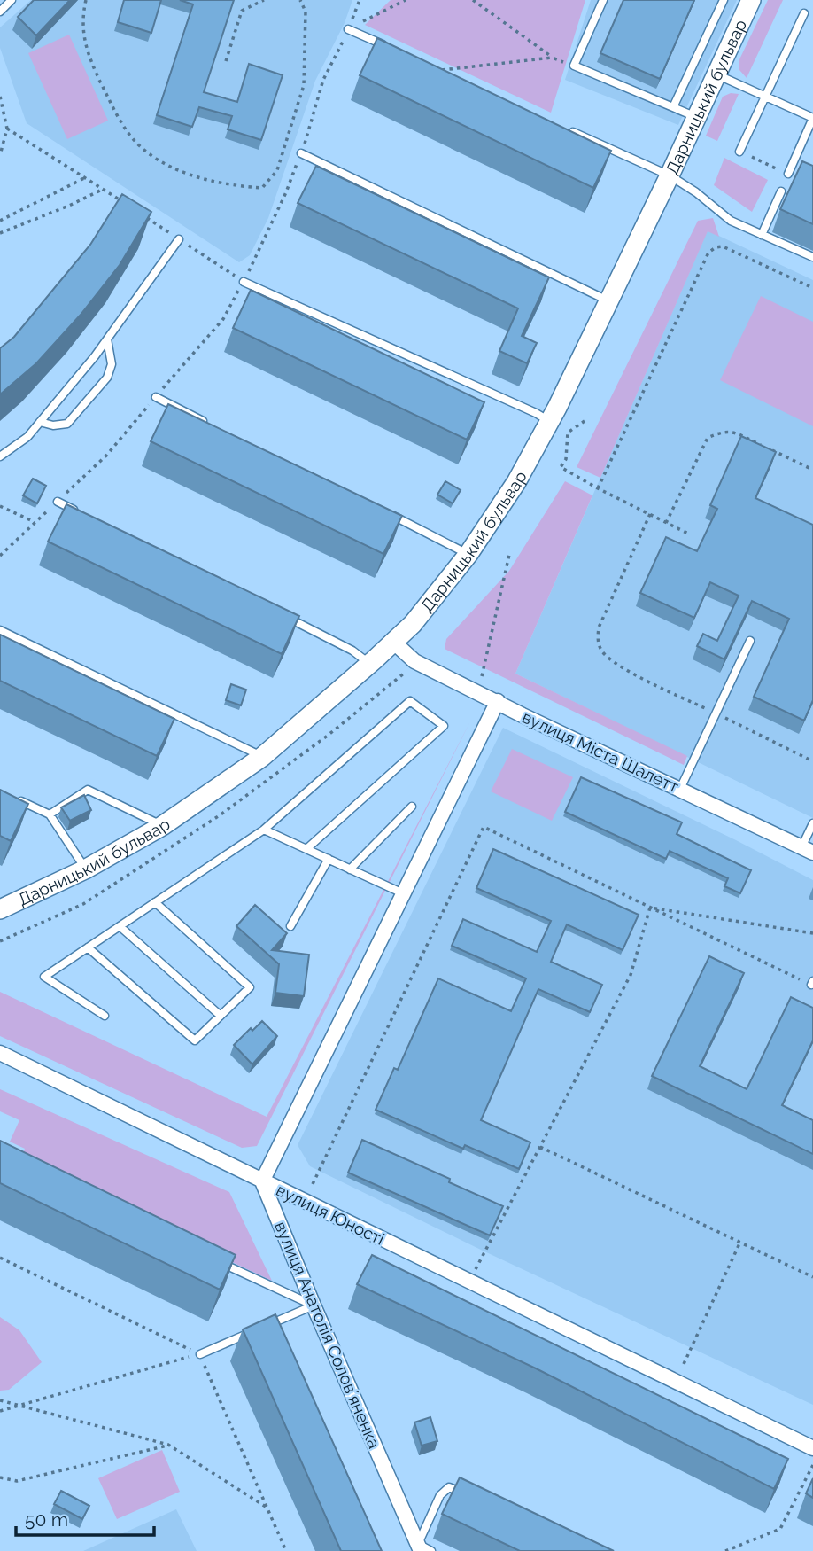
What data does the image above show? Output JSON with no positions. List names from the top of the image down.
{
  "streets": {
    "street": [
      "Дарницький бульвар",
      "вулиця Міста Шалетт",
      "вулиця Юності",
      "вулиця Анатолія Соловʼяненка"
    ]
  },
  "crossings": [
    ["Дарницький бульвар", "вулиця Міста Шалетт"],
    ["вулиця Міста Шалетт", "вулиця Юності"],
    ["вулиця Юності", "вулиця Анатолія Соловʼяненка"]
  ],
  "scale_bar": "50 m"
}
